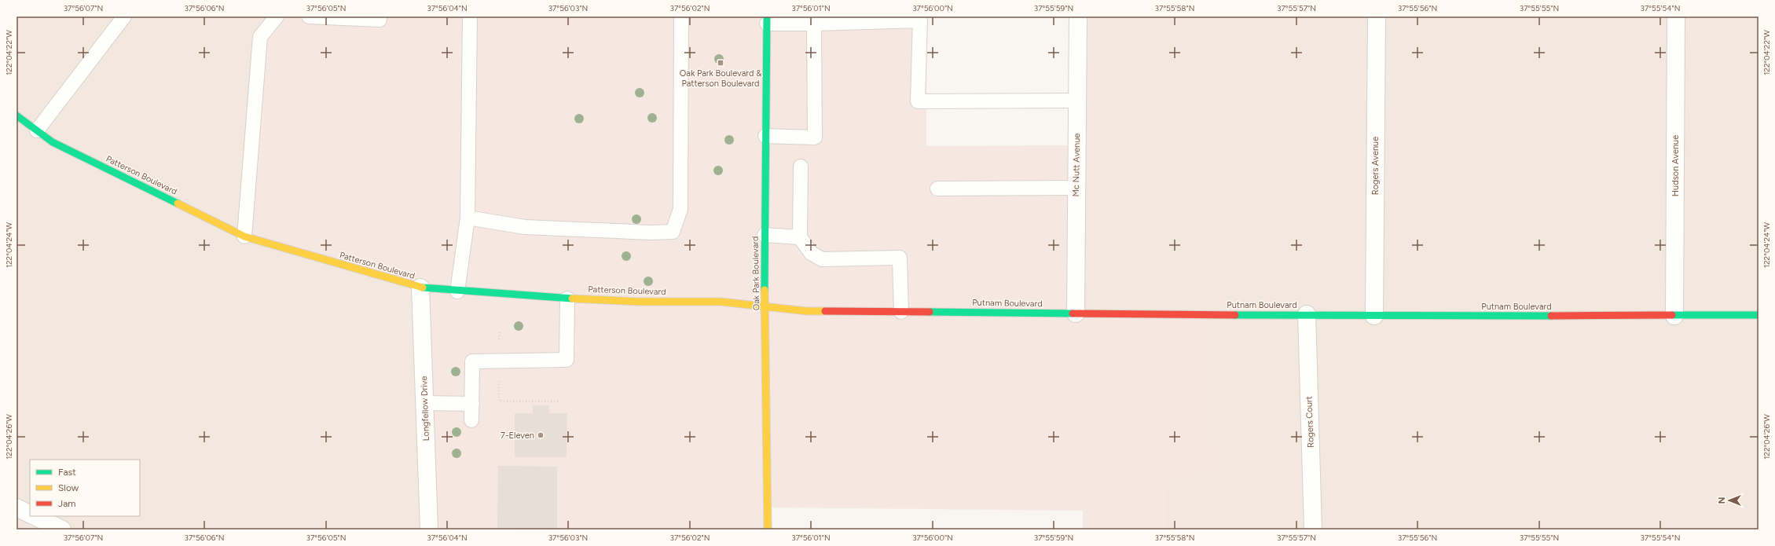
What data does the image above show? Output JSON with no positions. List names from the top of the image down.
{
  "streets": {
    "street": [
      "Mc Nutt Avenue",
      "Rogers Avenue",
      "Hudson Avenue",
      "Patterson Boulevard",
      "Oak Park Boulevard",
      "Putnam Boulevard",
      "Longfellow Drive",
      "Rogers Court"
    ]
  },
  "crossings": [
    ["Mc Nutt Avenue", "Putnam Boulevard"],
    ["Rogers Avenue", "Putnam Boulevard"],
    ["Hudson Avenue", "Putnam Boulevard"],
    ["Patterson Boulevard", "Oak Park Boulevard"],
    ["Patterson Boulevard", "Putnam Boulevard"],
    ["Patterson Boulevard", "Longfellow Drive"],
    ["Oak Park Boulevard", "Putnam Boulevard"],
    ["Putnam Boulevard", "Rogers Court"]
  ],
  "places": {
    "transit": ["Oak Park Boulevard & Patterson Boulevard"],
    "other": ["7-Eleven"]
  },
  "legend": ["Fast", "Slow", "Jam"],
  "north": "left",
  "coordinates": [
    "37°56'07\"N",
    "37°56'06\"N",
    "37°56'05\"N",
    "37°56'04\"N",
    "37°56'03\"N",
    "37°56'02\"N",
    "37°56'01\"N",
    "37°56'00\"N",
    "37°55'59\"N",
    "37°55'58\"N",
    "37°55'57\"N",
    "37°55'56\"N",
    "37°55'55\"N",
    "37°55'54\"N",
    "122°04'22\"W",
    "122°04'24\"W",
    "122°04'26\"W"
  ]
}
